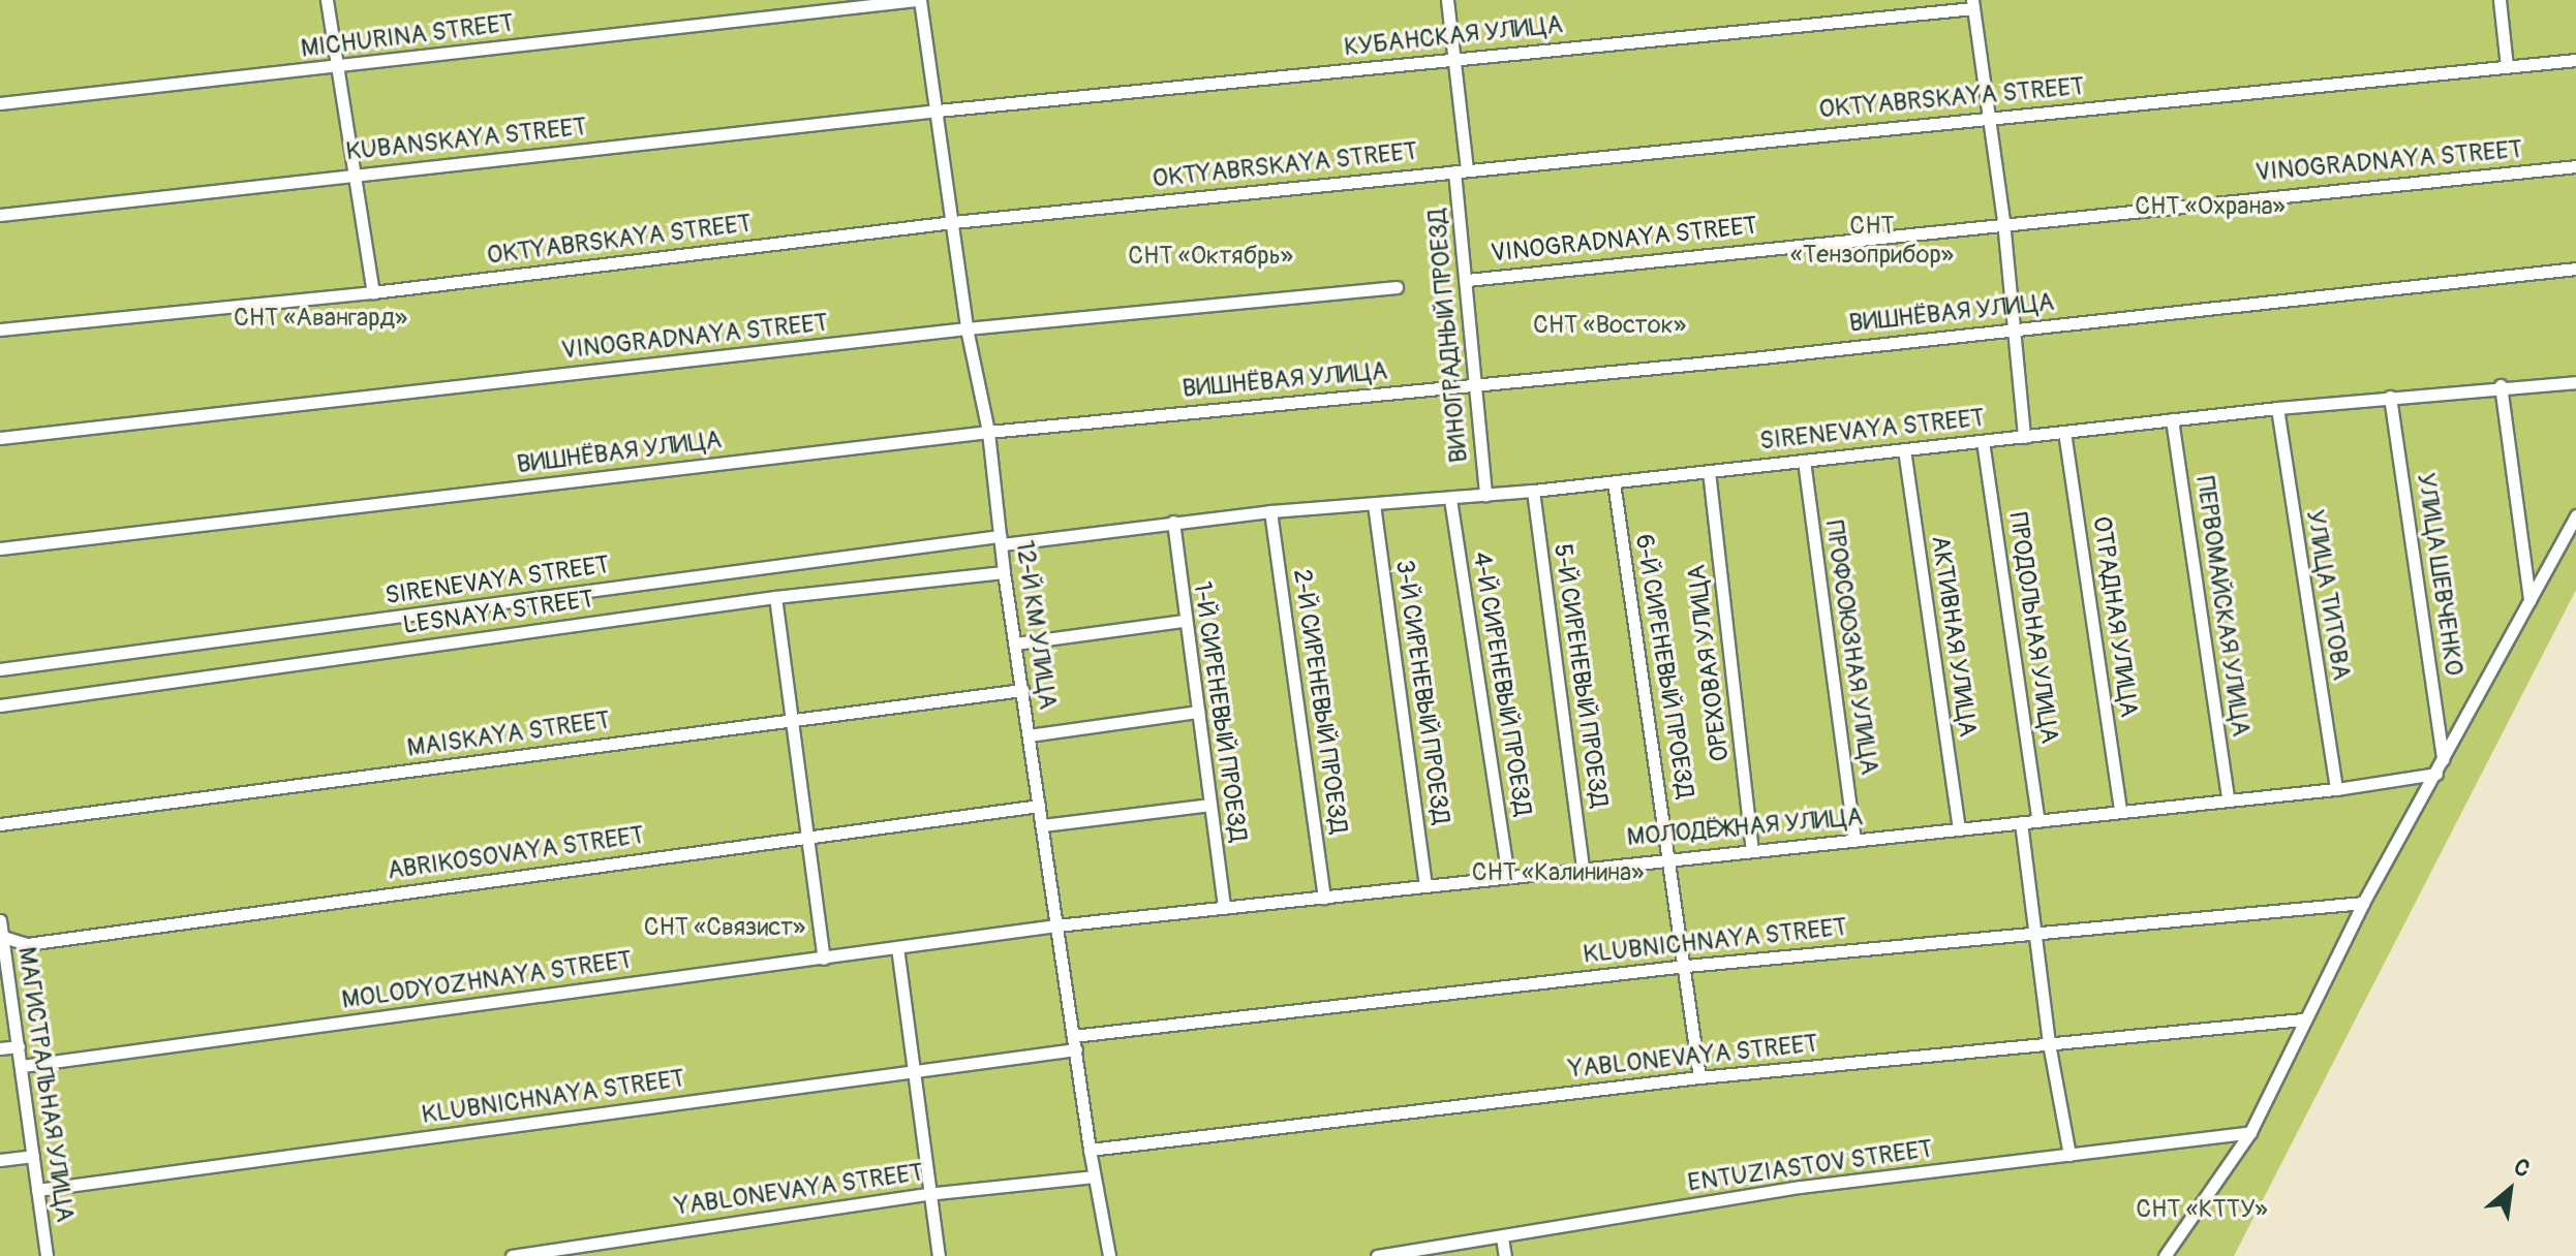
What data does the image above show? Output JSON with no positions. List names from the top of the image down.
{
  "streets": {
    "street": [
      "MICHURINA STREET",
      "КУБАНСКАЯ УЛИЦА",
      "OKTYABRSKAYA STREET",
      "KUBANSKAYA STREET",
      "VINOGRADNAYA STREET",
      "ВИШНЁВАЯ УЛИЦА",
      "ВИНОГРАДНЫЙ ПРОЕЗД",
      "SIRENEVAYA STREET",
      "УЛИЦА ШЕВЧЕНКО",
      "УЛИЦА ТИТОВА",
      "ПЕРВОМАЙСКАЯ УЛИЦА",
      "LESNAYA STREET",
      "ОТРАДНАЯ УЛИЦА",
      "12-Й КМ УЛИЦА",
      "ПРОДОЛЬНАЯ УЛИЦА",
      "АКТИВНАЯ УЛИЦА",
      "ПРОФСОЮЗНАЯ УЛИЦА",
      "ОРЕХОВАЯ УЛИЦА",
      "6-Й СИРЕНЕВЫЙ ПРОЕЗД",
      "5-Й СИРЕНЕВЫЙ ПРОЕЗД",
      "4-Й СИРЕНЕВЫЙ ПРОЕЗД",
      "3-Й СИРЕНЕВЫЙ ПРОЕЗД",
      "2-Й СИРЕНЕВЫЙ ПРОЕЗД",
      "1-Й СИРЕНЕВЫЙ ПРОЕЗД",
      "MAISKAYA STREET",
      "МОЛОДЁЖНАЯ УЛИЦА",
      "ABRIKOSOVAYA STREET",
      "KLUBNICHNAYA STREET",
      "MOLODYOZHNAYA STREET",
      "YABLONEVAYA STREET",
      "МАГИСТРАЛЬНАЯ УЛИЦА",
      "ENTUZIASTOV STREET"
    ]
  },
  "crossings": [
    ["MICHURINA STREET", "12-Й КМ УЛИЦА"],
    ["КУБАНСКАЯ УЛИЦА", "KUBANSKAYA STREET"],
    ["КУБАНСКАЯ УЛИЦА", "ВИНОГРАДНЫЙ ПРОЕЗД"],
    ["КУБАНСКАЯ УЛИЦА", "12-Й КМ УЛИЦА"],
    ["OKTYABRSKAYA STREET", "ВИНОГРАДНЫЙ ПРОЕЗД"],
    ["OKTYABRSKAYA STREET", "12-Й КМ УЛИЦА"],
    ["KUBANSKAYA STREET", "12-Й КМ УЛИЦА"],
    ["VINOGRADNAYA STREET", "ВИНОГРАДНЫЙ ПРОЕЗД"],
    ["VINOGRADNAYA STREET", "12-Й КМ УЛИЦА"],
    ["ВИШНЁВАЯ УЛИЦА", "ВИНОГРАДНЫЙ ПРОЕЗД"],
    ["ВИШНЁВАЯ УЛИЦА", "12-Й КМ УЛИЦА"],
    ["ВИНОГРАДНЫЙ ПРОЕЗД", "SIRENEVAYA STREET"],
    ["SIRENEVAYA STREET", "УЛИЦА ШЕВЧЕНКО"],
    ["SIRENEVAYA STREET", "УЛИЦА ТИТОВА"],
    ["SIRENEVAYA STREET", "ПЕРВОМАЙСКАЯ УЛИЦА"],
    ["SIRENEVAYA STREET", "ОТРАДНАЯ УЛИЦА"],
    ["SIRENEVAYA STREET", "12-Й КМ УЛИЦА"],
    ["SIRENEVAYA STREET", "ПРОДОЛЬНАЯ УЛИЦА"],
    ["SIRENEVAYA STREET", "АКТИВНАЯ УЛИЦА"],
    ["SIRENEVAYA STREET", "ПРОФСОЮЗНАЯ УЛИЦА"],
    ["SIRENEVAYA STREET", "ОРЕХОВАЯ УЛИЦА"],
    ["SIRENEVAYA STREET", "6-Й СИРЕНЕВЫЙ ПРОЕЗД"],
    ["SIRENEVAYA STREET", "5-Й СИРЕНЕВЫЙ ПРОЕЗД"],
    ["SIRENEVAYA STREET", "4-Й СИРЕНЕВЫЙ ПРОЕЗД"],
    ["SIRENEVAYA STREET", "3-Й СИРЕНЕВЫЙ ПРОЕЗД"],
    ["SIRENEVAYA STREET", "2-Й СИРЕНЕВЫЙ ПРОЕЗД"],
    ["SIRENEVAYA STREET", "1-Й СИРЕНЕВЫЙ ПРОЕЗД"],
    ["УЛИЦА ТИТОВА", "МОЛОДЁЖНАЯ УЛИЦА"],
    ["ПЕРВОМАЙСКАЯ УЛИЦА", "МОЛОДЁЖНАЯ УЛИЦА"],
    ["LESNAYA STREET", "12-Й КМ УЛИЦА"],
    ["ОТРАДНАЯ УЛИЦА", "МОЛОДЁЖНАЯ УЛИЦА"],
    ["12-Й КМ УЛИЦА", "MAISKAYA STREET"],
    ["12-Й КМ УЛИЦА", "МОЛОДЁЖНАЯ УЛИЦА"],
    ["12-Й КМ УЛИЦА", "ABRIKOSOVAYA STREET"],
    ["12-Й КМ УЛИЦА", "KLUBNICHNAYA STREET"],
    ["12-Й КМ УЛИЦА", "MOLODYOZHNAYA STREET"],
    ["12-Й КМ УЛИЦА", "YABLONEVAYA STREET"],
    ["ПРОДОЛЬНАЯ УЛИЦА", "МОЛОДЁЖНАЯ УЛИЦА"],
    ["АКТИВНАЯ УЛИЦА", "МОЛОДЁЖНАЯ УЛИЦА"],
    ["ПРОФСОЮЗНАЯ УЛИЦА", "МОЛОДЁЖНАЯ УЛИЦА"],
    ["ОРЕХОВАЯ УЛИЦА", "МОЛОДЁЖНАЯ УЛИЦА"],
    ["6-Й СИРЕНЕВЫЙ ПРОЕЗД", "МОЛОДЁЖНАЯ УЛИЦА"],
    ["6-Й СИРЕНЕВЫЙ ПРОЕЗД", "KLUBNICHNAYA STREET"],
    ["6-Й СИРЕНЕВЫЙ ПРОЕЗД", "YABLONEVAYA STREET"],
    ["5-Й СИРЕНЕВЫЙ ПРОЕЗД", "МОЛОДЁЖНАЯ УЛИЦА"],
    ["4-Й СИРЕНЕВЫЙ ПРОЕЗД", "МОЛОДЁЖНАЯ УЛИЦА"],
    ["3-Й СИРЕНЕВЫЙ ПРОЕЗД", "МОЛОДЁЖНАЯ УЛИЦА"],
    ["2-Й СИРЕНЕВЫЙ ПРОЕЗД", "МОЛОДЁЖНАЯ УЛИЦА"],
    ["1-Й СИРЕНЕВЫЙ ПРОЕЗД", "МОЛОДЁЖНАЯ УЛИЦА"],
    ["МОЛОДЁЖНАЯ УЛИЦА", "MOLODYOZHNAYA STREET"],
    ["ABRIKOSOVAYA STREET", "МАГИСТРАЛЬНАЯ УЛИЦА"],
    ["KLUBNICHNAYA STREET", "МАГИСТРАЛЬНАЯ УЛИЦА"],
    ["MOLODYOZHNAYA STREET", "МАГИСТРАЛЬНАЯ УЛИЦА"]
  ],
  "parks": [
    "СНТ «Охрана»",
    "СНТ «Тензоприбор»",
    "СНТ «Октябрь»",
    "СНТ «Авангард»",
    "СНТ «Восток»",
    "СНТ «Калинина»",
    "СНТ «Связист»",
    "СНТ «КТТУ»"
  ],
  "north": "top right"
}
